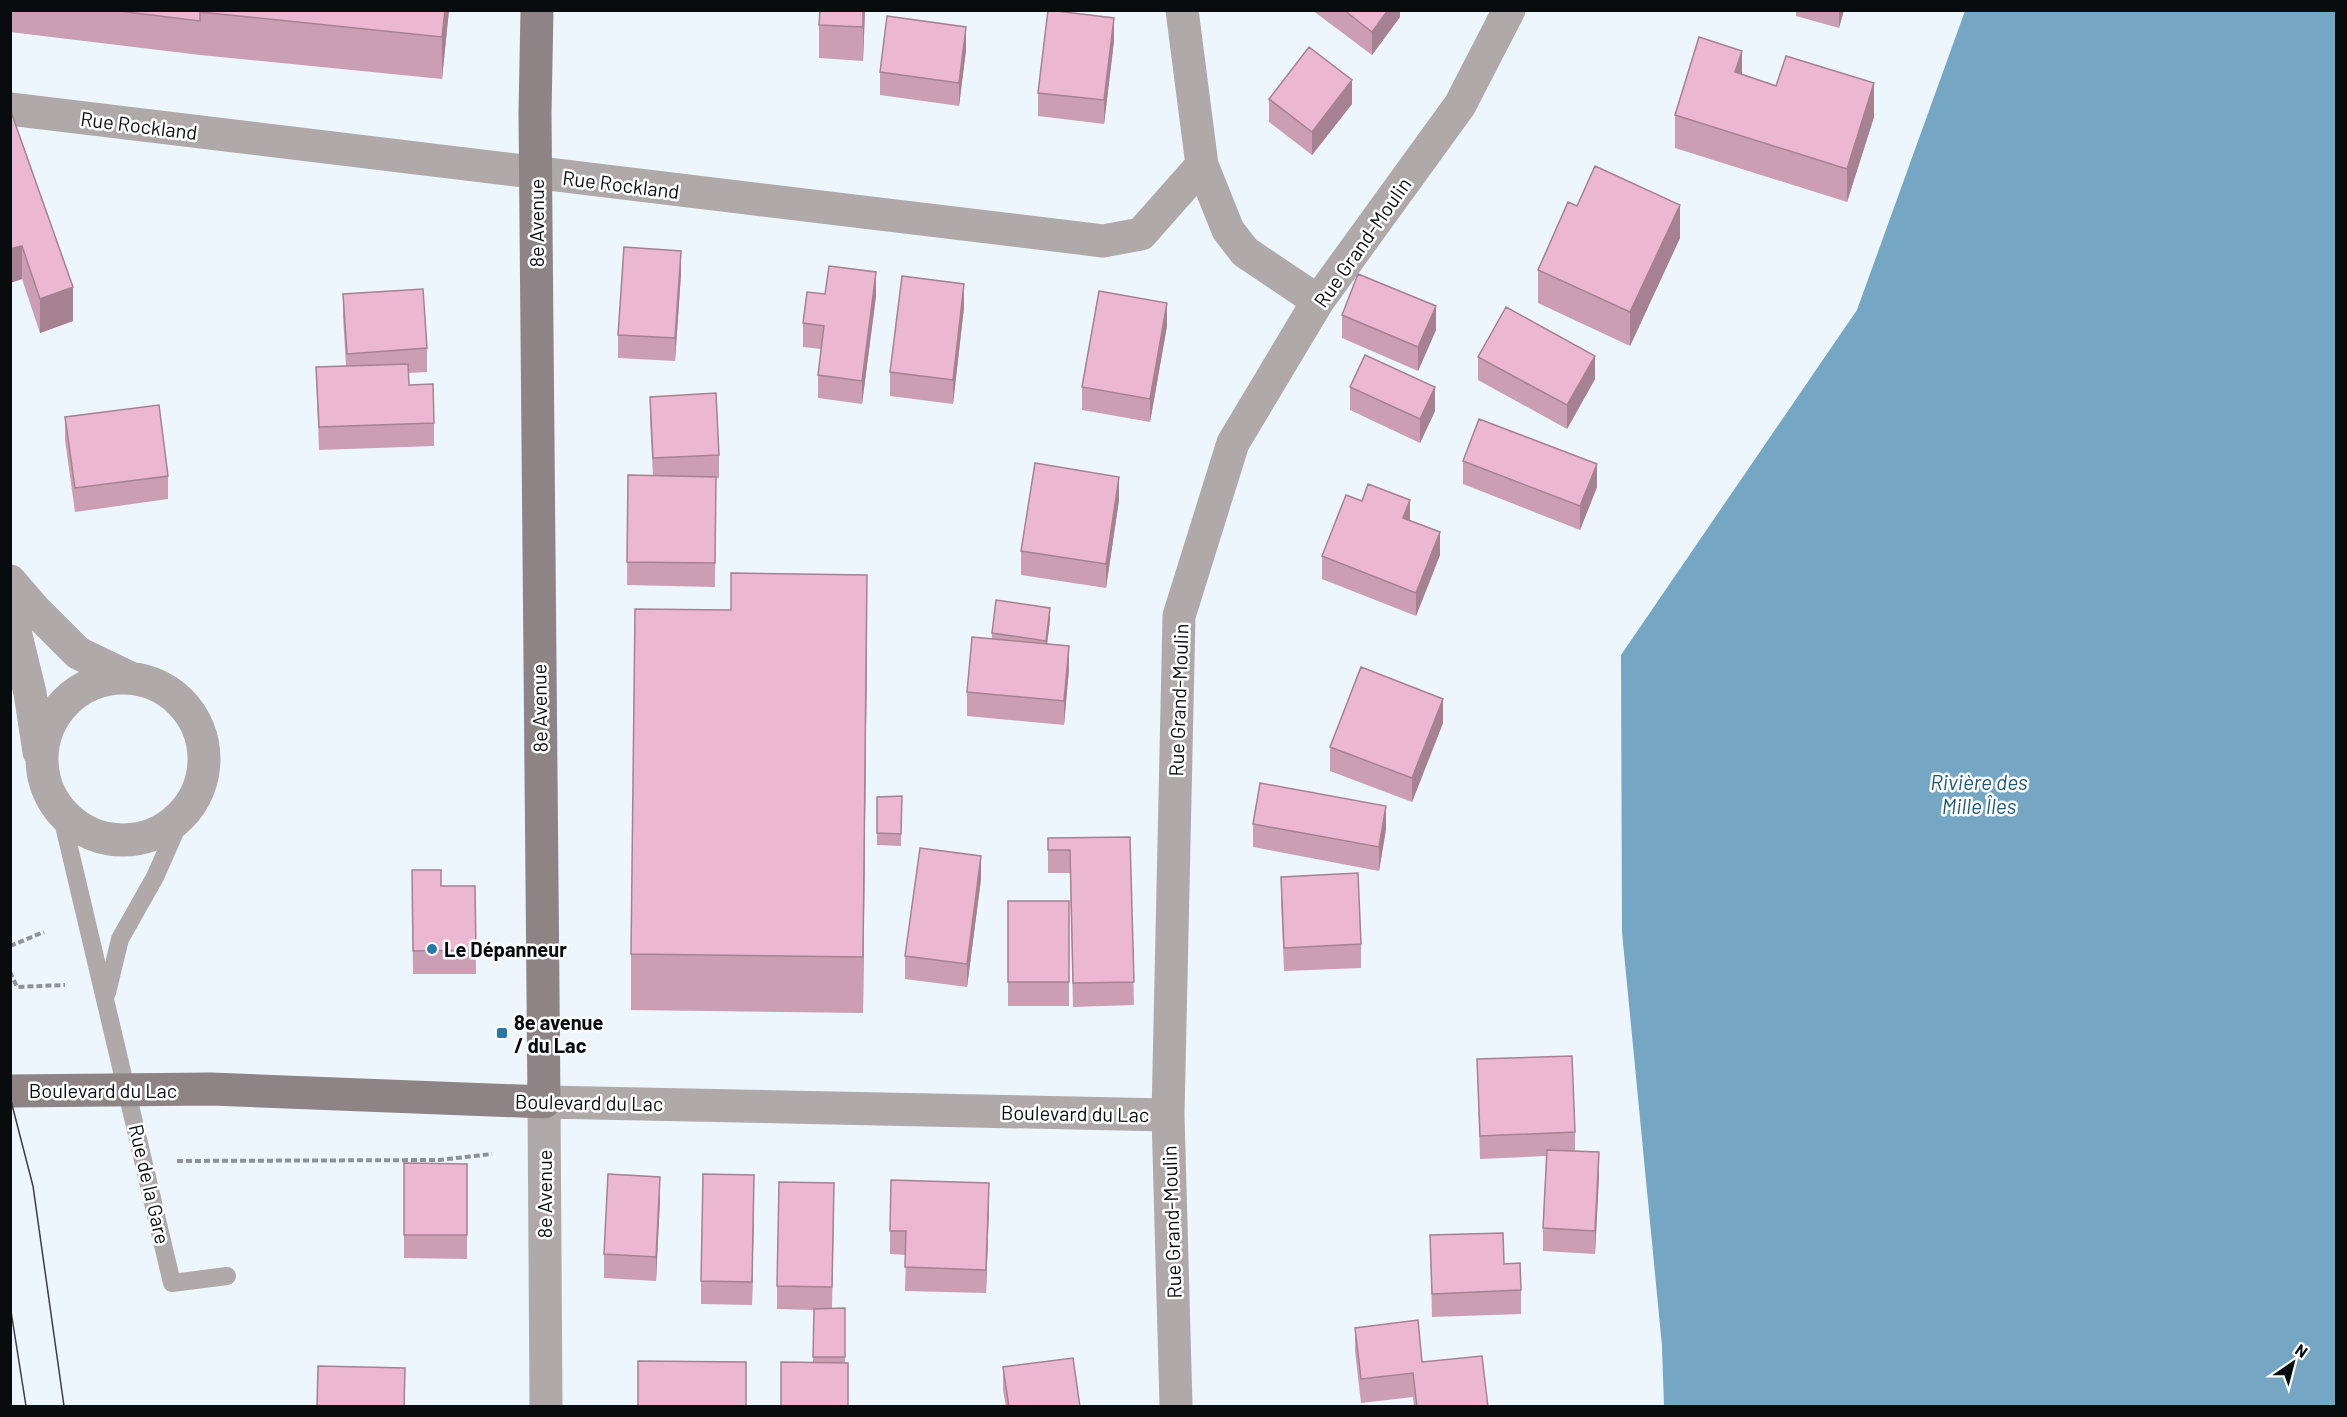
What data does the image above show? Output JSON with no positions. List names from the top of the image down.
{
  "streets": {
    "street": [
      "Rue Rockland",
      "8e Avenue",
      "Rue Grand-Moulin",
      "Boulevard du Lac"
    ],
    "lane": ["Rue de la Gare"]
  },
  "crossings": [
    ["Rue Rockland", "8e Avenue"],
    ["8e Avenue", "Boulevard du Lac"],
    ["Rue Grand-Moulin", "Boulevard du Lac"]
  ],
  "water": ["Rivière des Mille Îles"],
  "places": {
    "other": ["Le Dépanneur"],
    "transit": ["8e avenue / du Lac"]
  },
  "north": "top right"
}
